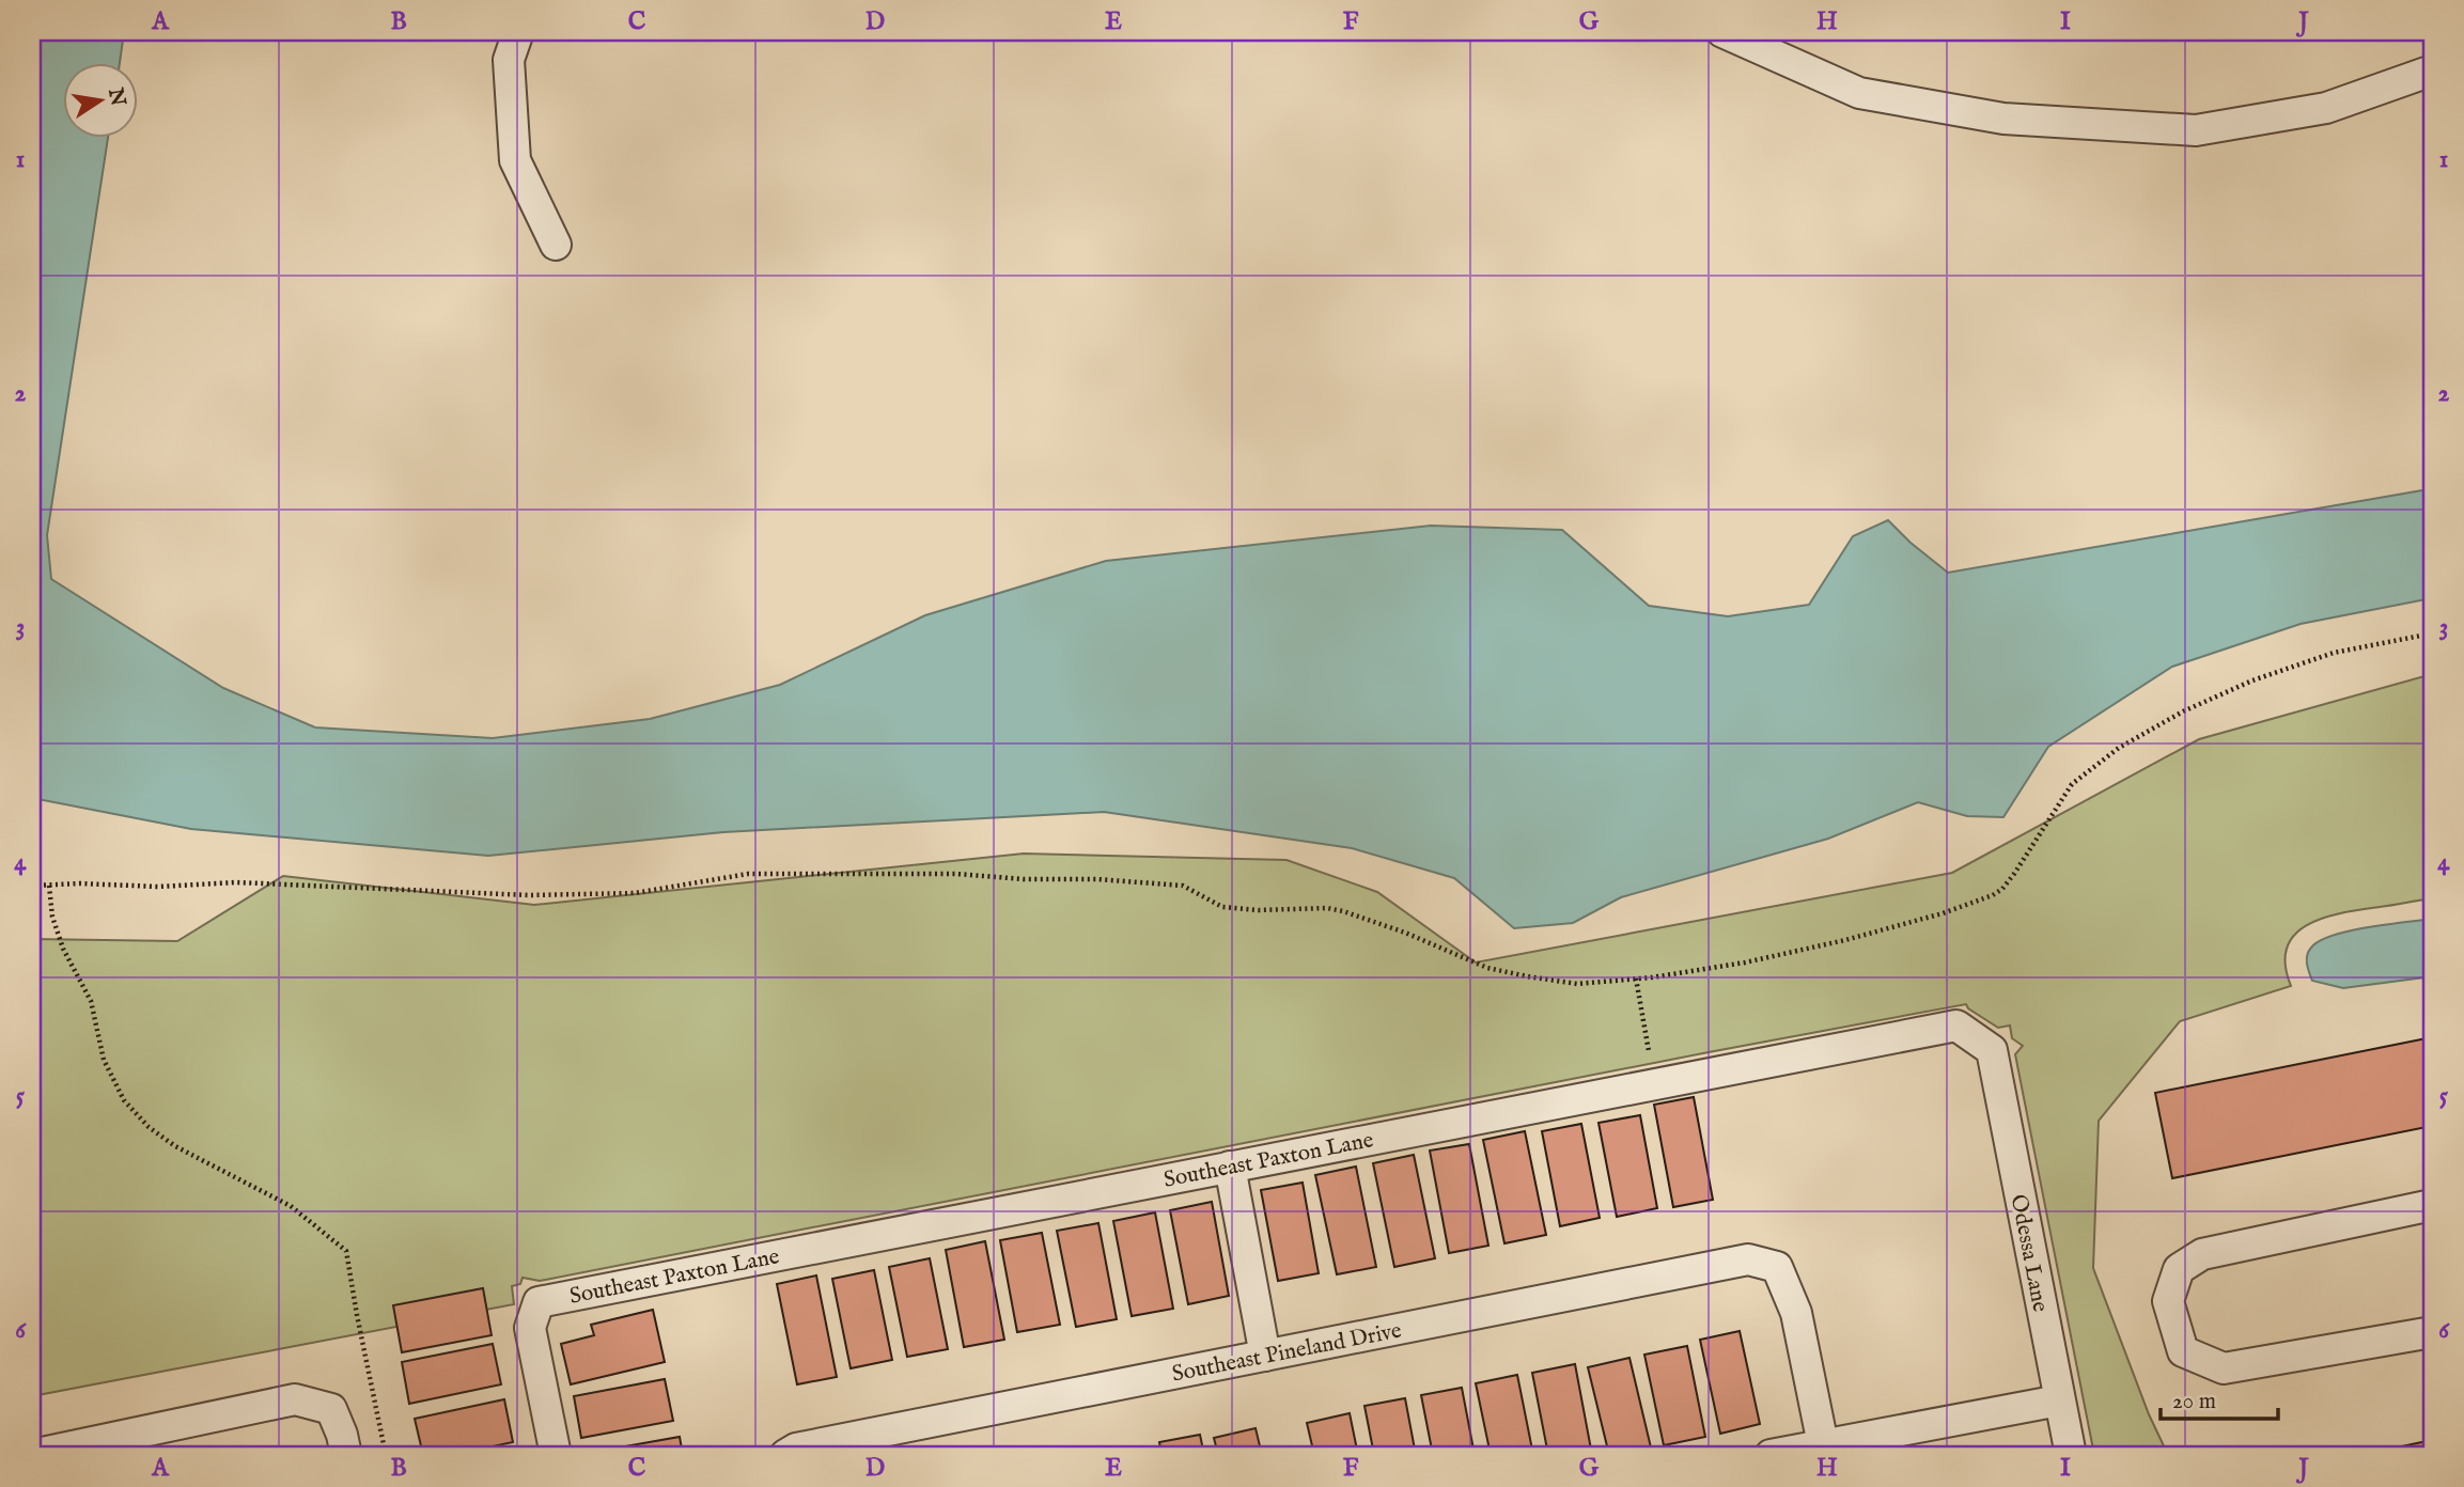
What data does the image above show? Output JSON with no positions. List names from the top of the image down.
{
  "streets": {
    "street": ["Southeast Paxton Lane", "Odessa Lane", "Southeast Pineland Drive"]
  },
  "crossings": [
    ["Southeast Paxton Lane", "Odessa Lane"]
  ],
  "scale_bar": "20 m",
  "north": "right",
  "grid": {
    "columns": [
      "A",
      "B",
      "C",
      "D",
      "E",
      "F",
      "G",
      "H",
      "I",
      "J"
    ],
    "rows": [
      "1",
      "2",
      "3",
      "4",
      "5",
      "6"
    ]
  }
}
